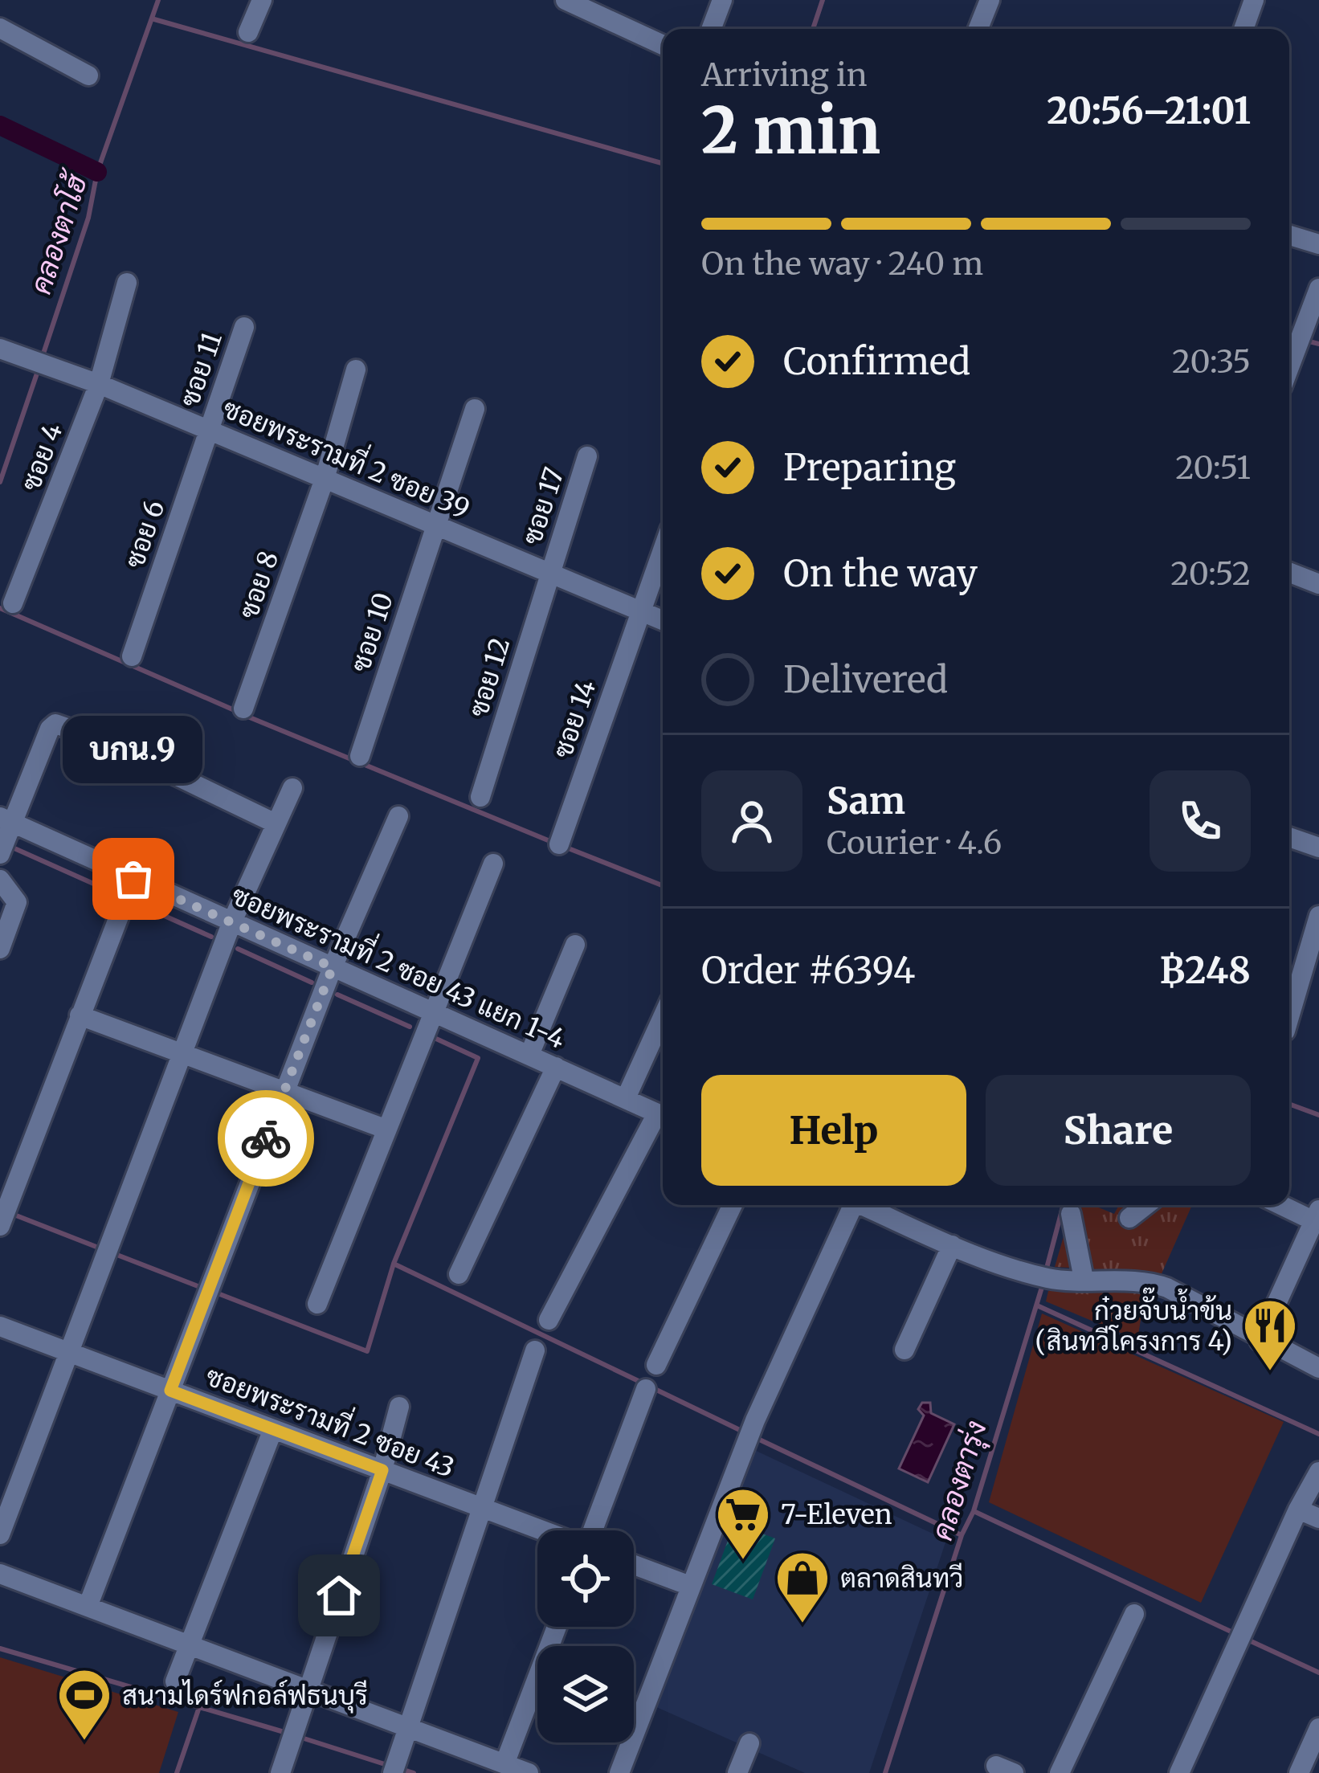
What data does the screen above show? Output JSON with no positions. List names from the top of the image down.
{
  "streets": {
    "street": [
      "ซอย 11",
      "ซอย 4",
      "ซอยพระรามที่ 2 ซอย 39",
      "ซอย 17",
      "ซอย 6",
      "ซอย 8",
      "ซอย 10",
      "ซอย 12",
      "ซอย 14",
      "ซอยพระรามที่ 2 ซอย 43 แยก 1-4",
      "ซอยพระรามที่ 2 ซอย 43"
    ]
  },
  "crossings": [
    ["ซอย 11", "ซอยพระรามที่ 2 ซอย 39"],
    ["ซอย 11", "ซอย 6"],
    ["ซอย 4", "ซอยพระรามที่ 2 ซอย 39"],
    ["ซอยพระรามที่ 2 ซอย 39", "ซอย 17"],
    ["ซอยพระรามที่ 2 ซอย 39", "ซอย 6"],
    ["ซอยพระรามที่ 2 ซอย 39", "ซอย 8"],
    ["ซอยพระรามที่ 2 ซอย 39", "ซอย 10"],
    ["ซอยพระรามที่ 2 ซอย 39", "ซอย 12"],
    ["ซอยพระรามที่ 2 ซอย 39", "ซอย 14"],
    ["ซอย 17", "ซอย 12"]
  ],
  "water": ["คลองตาโฮ้", "คลองตารุ่ง"],
  "places": {
    "other": ["บกน.9"],
    "restaurant": ["ก๋วยจั๊บน้ำข้น (สินทวีโครงการ 4)"],
    "supermarket": ["7-Eleven"],
    "shop": ["ตลาดสินทวี"],
    "sports": ["สนามไดร์ฟกอล์ฟธนบุรี"]
  },
  "page": {
    "heading": ["2 min", "Arriving in", "20:56–21:01"],
    "panel": [
      "Sam",
      "Courier · 4.6",
      "Order #6394",
      "฿248"
    ],
    "bar": "On the way · 240 m",
    "list": [
      ["Confirmed", "20:35"],
      ["Preparing", "20:51"],
      ["On the way", "20:52"],
      "Delivered"
    ],
    "bubble": "บกน.9",
    "buttons": ["Help", "Share"]
  }
}
